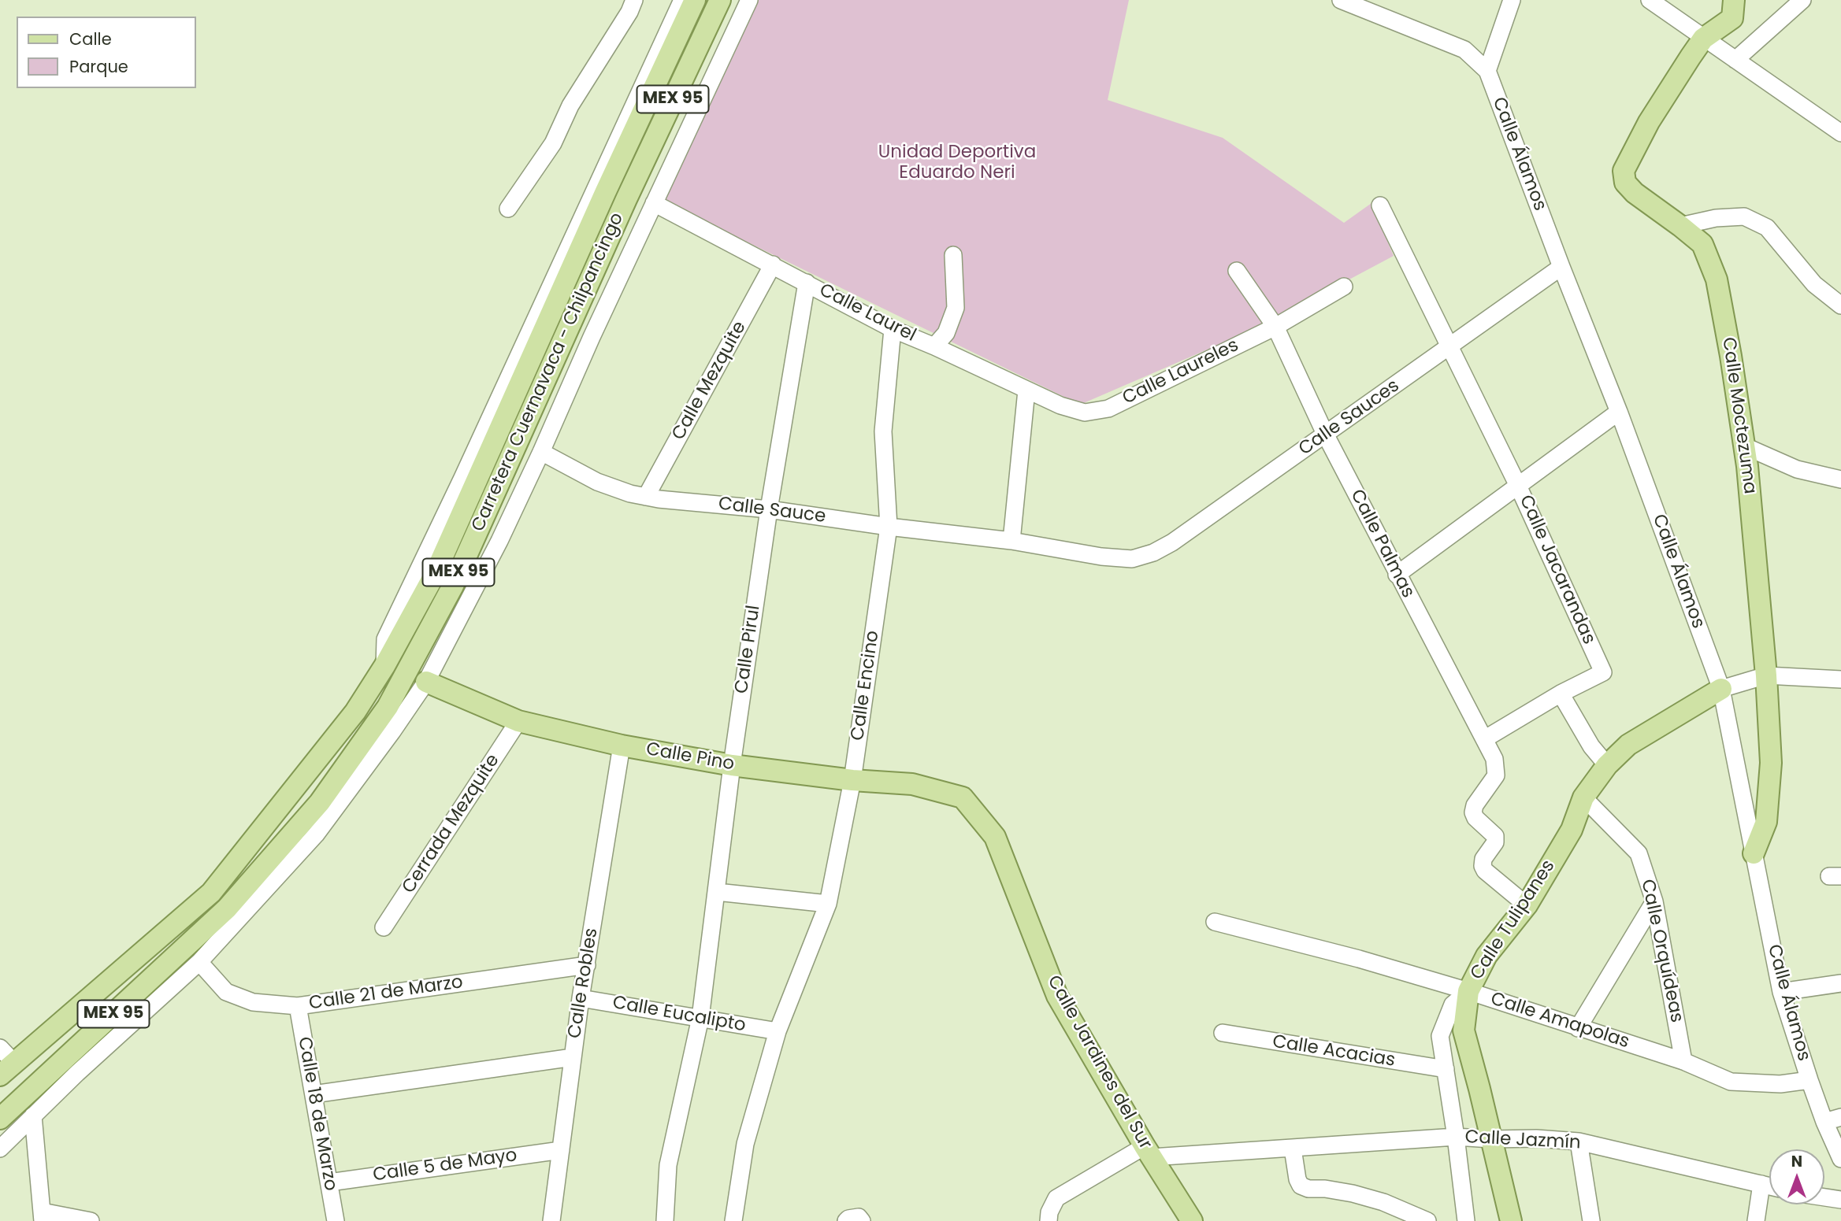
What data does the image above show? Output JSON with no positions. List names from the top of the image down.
{
  "streets": {
    "main road": [
      "MEX 95",
      "Carretera Cuernavaca - Chilpancingo",
      "Calle Moctezuma",
      "Calle Pino",
      "Calle Tulipanes",
      "Calle Jardines del Sur"
    ],
    "street": [
      "Calle Álamos",
      "Calle Laurel",
      "Calle Laureles",
      "Calle Mezquite",
      "Calle Sauces",
      "Calle Sauce",
      "Calle Palmas",
      "Calle Jacarandas",
      "Calle Pirul",
      "Calle Encino",
      "Cerrada Mezquite",
      "Calle Orquídeas",
      "Calle Robles",
      "Calle 21 de Marzo",
      "Calle Eucalipto",
      "Calle Amapolas",
      "Calle Acacias",
      "Calle 18 de Marzo",
      "Calle Jazmín",
      "Calle 5 de Mayo"
    ]
  },
  "crossings": [
    ["Calle Álamos", "Calle Moctezuma"],
    ["Calle Álamos", "Calle Sauces"],
    ["Calle Álamos", "Calle Tulipanes"],
    ["Calle Álamos", "Calle Amapolas"],
    ["Calle Laurel", "Calle Laureles"],
    ["Calle Laurel", "Calle Mezquite"],
    ["Calle Laurel", "Calle Pirul"],
    ["Calle Laurel", "Calle Encino"],
    ["Calle Laureles", "Calle Palmas"],
    ["Calle Mezquite", "Calle Sauce"],
    ["Calle Sauces", "Calle Sauce"],
    ["Calle Sauces", "Calle Palmas"],
    ["Calle Sauces", "Calle Jacarandas"],
    ["Calle Sauce", "Calle Pirul"],
    ["Calle Sauce", "Calle Encino"],
    ["Calle Palmas", "Calle Tulipanes"],
    ["Calle Pirul", "Calle Pino"],
    ["Calle Pirul", "Calle Eucalipto"],
    ["Calle Encino", "Calle Pino"],
    ["Calle Encino", "Calle Eucalipto"],
    ["Calle Pino", "Cerrada Mezquite"],
    ["Calle Pino", "Calle Robles"],
    ["Calle Pino", "Calle Jardines del Sur"],
    ["Calle Tulipanes", "Calle Orquídeas"],
    ["Calle Tulipanes", "Calle Amapolas"],
    ["Calle Tulipanes", "Calle Jazmín"],
    ["Calle Orquídeas", "Calle Amapolas"],
    ["Calle Robles", "Calle 21 de Marzo"],
    ["Calle Robles", "Calle Eucalipto"],
    ["Calle Robles", "Calle 5 de Mayo"],
    ["Calle 21 de Marzo", "Calle 18 de Marzo"],
    ["Calle Jardines del Sur", "Calle Jazmín"],
    ["Calle 18 de Marzo", "Calle 5 de Mayo"]
  ],
  "parks": ["Unidad Deportiva Eduardo Neri"],
  "legend": ["Calle", "Parque"],
  "north": "top"
}
